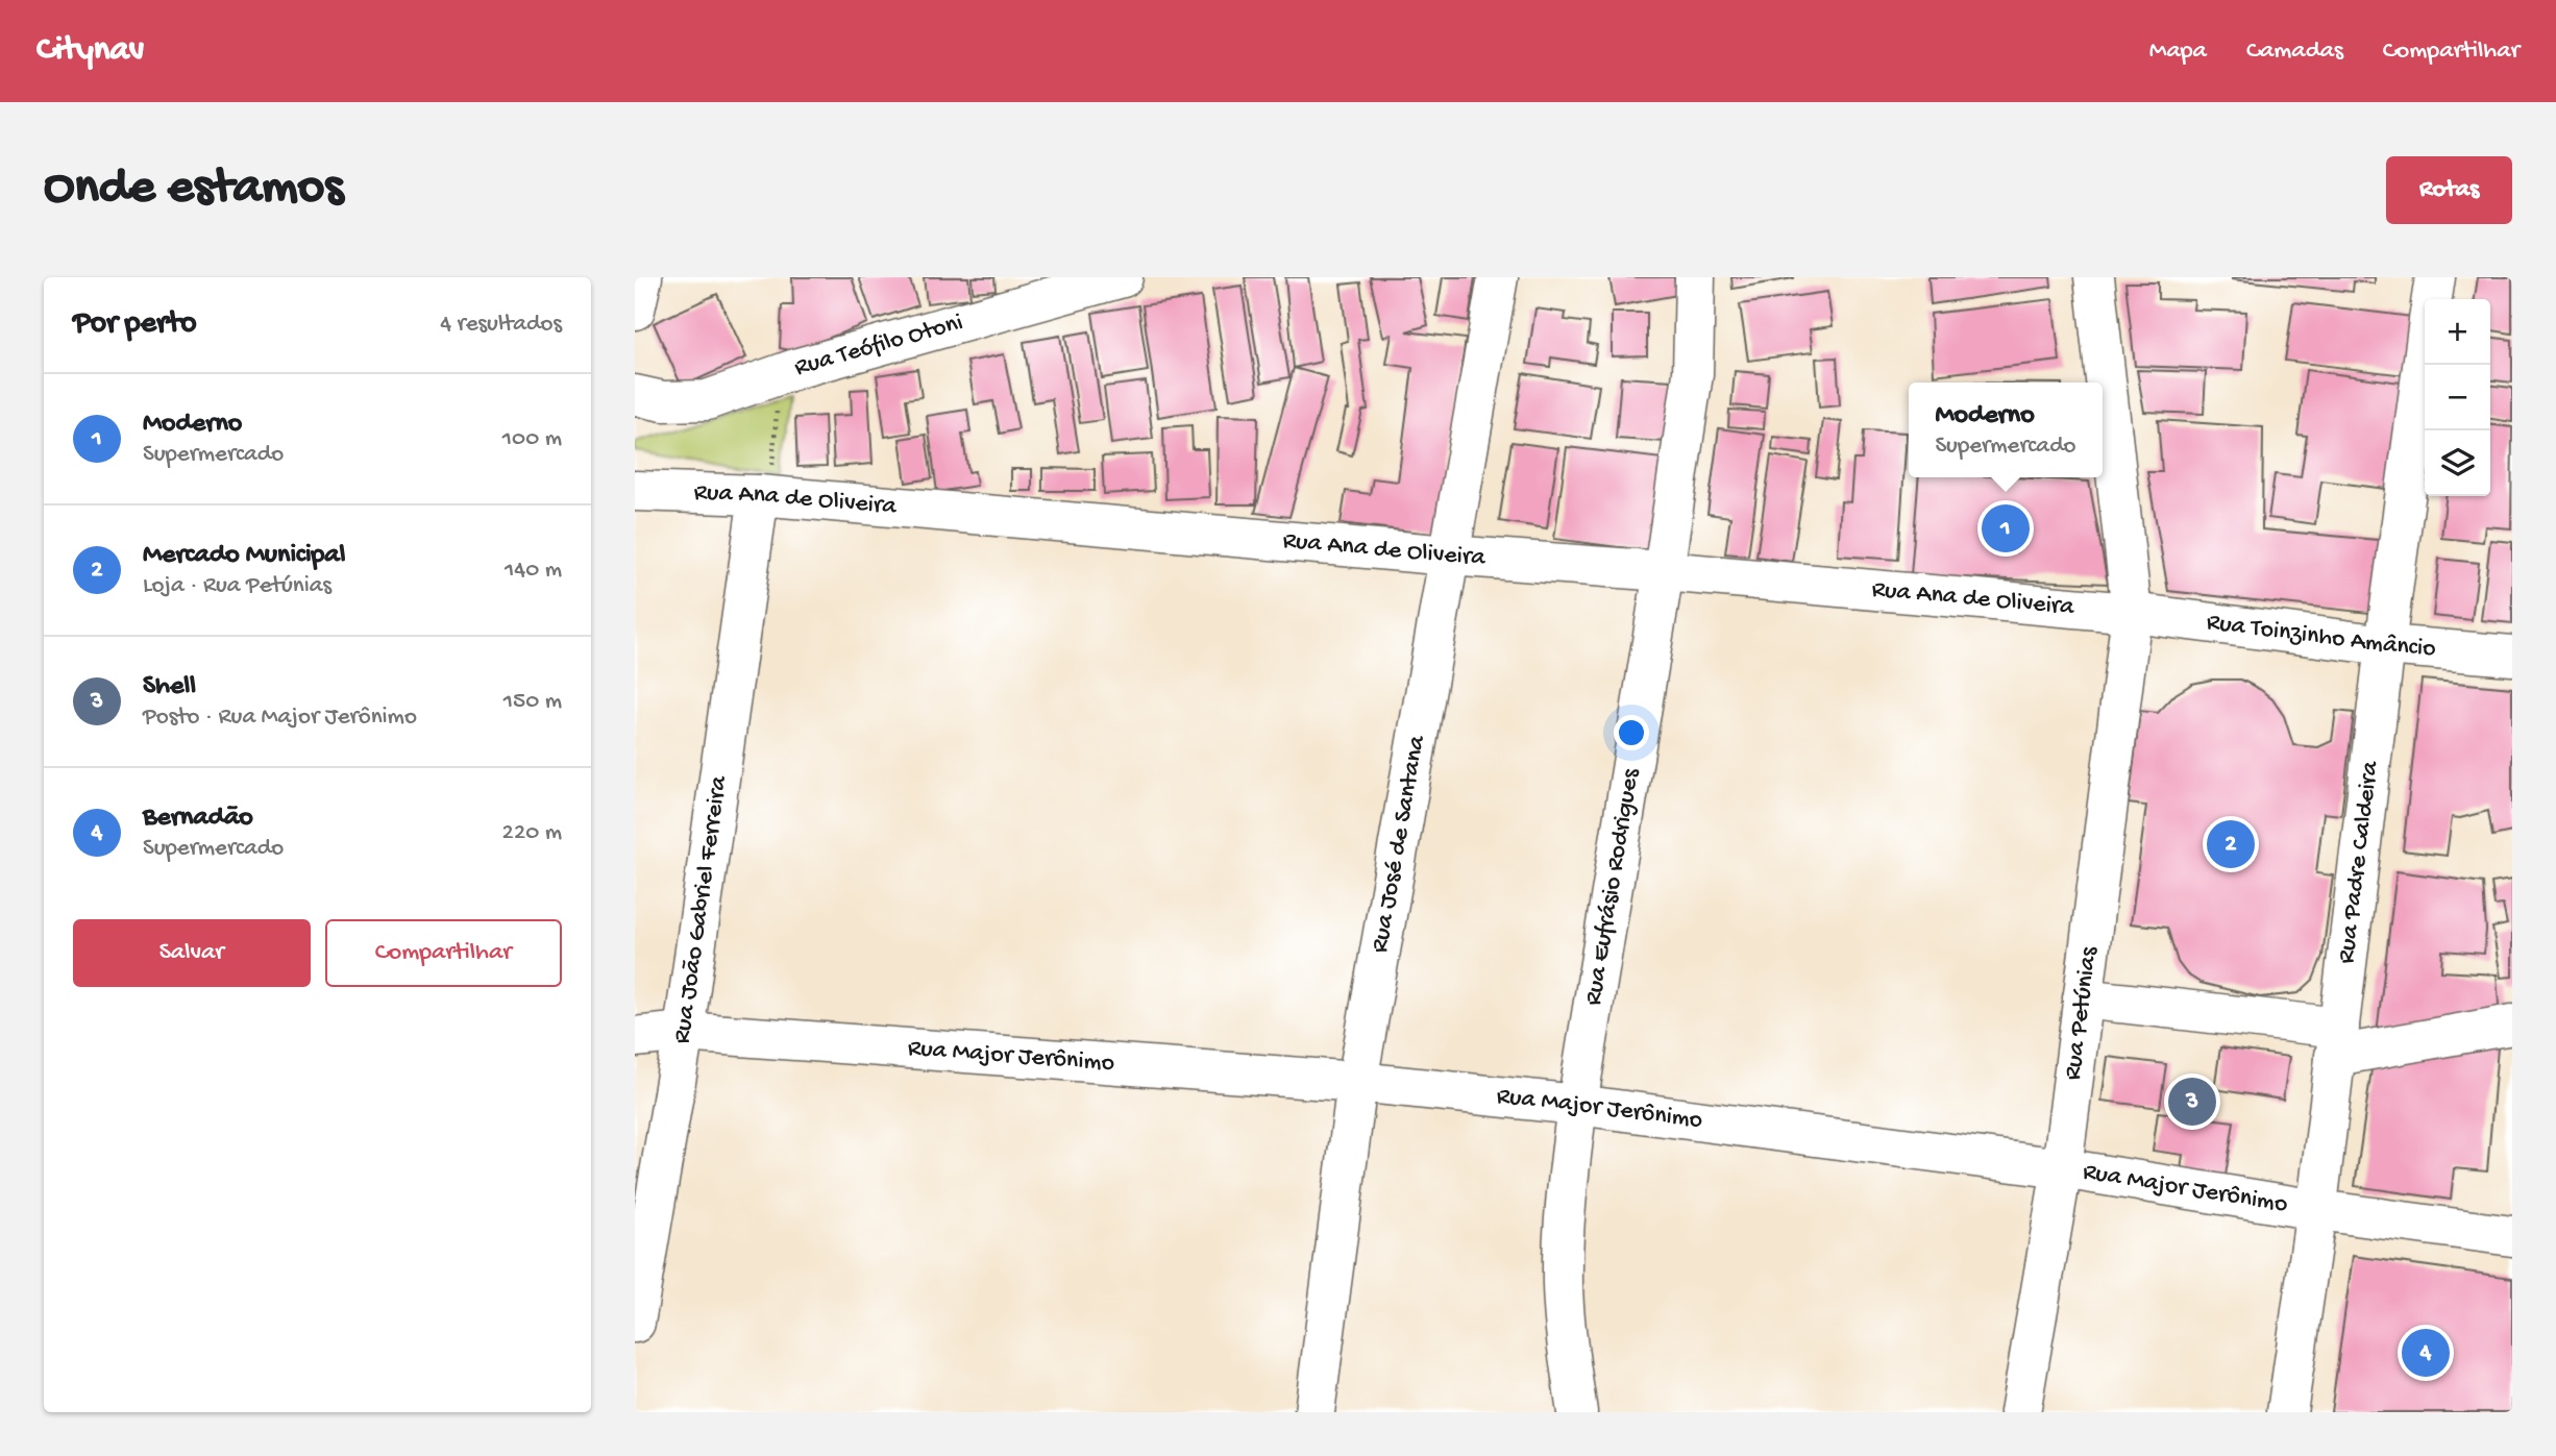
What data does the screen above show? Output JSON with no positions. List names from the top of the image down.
{
  "streets": {
    "street": [
      "Rua Teófilo Otoni",
      "Rua Ana de Oliveira",
      "Rua Toinzinho Amâncio",
      "Rua José de Santana",
      "Rua Padre Caldeira",
      "Rua Eufrásio Rodrigues",
      "Rua João Gabriel Ferreira",
      "Rua Petúnias",
      "Rua Major Jerônimo"
    ]
  },
  "crossings": [
    ["Rua Ana de Oliveira", "Rua Toinzinho Amâncio"],
    ["Rua Ana de Oliveira", "Rua José de Santana"],
    ["Rua Ana de Oliveira", "Rua Eufrásio Rodrigues"],
    ["Rua Ana de Oliveira", "Rua João Gabriel Ferreira"],
    ["Rua Ana de Oliveira", "Rua Petúnias"],
    ["Rua Toinzinho Amâncio", "Rua Padre Caldeira"],
    ["Rua Toinzinho Amâncio", "Rua Petúnias"],
    ["Rua José de Santana", "Rua Major Jerônimo"],
    ["Rua Padre Caldeira", "Rua Major Jerônimo"],
    ["Rua Eufrásio Rodrigues", "Rua Major Jerônimo"],
    ["Rua João Gabriel Ferreira", "Rua Major Jerônimo"],
    ["Rua Petúnias", "Rua Major Jerônimo"]
  ],
  "page": {
    "header": "Citynav",
    "nav": ["Mapa", "Camadas", "Compartilhar"],
    "buttons": [
      "Rotas",
      ["Salvar", "Compartilhar"]
    ],
    "title": "Onde estamos",
    "heading": ["Por perto", "4 resultados"],
    "map_buttons": ["+", "−"],
    "list": [
      {
        "mark": "1",
        "name": "Moderno",
        "note": "Supermercado",
        "value": "100 m"
      },
      {
        "mark": "2",
        "name": "Mercado Municipal",
        "note": "Loja · Rua Petúnias",
        "value": "140 m"
      },
      {
        "mark": "3",
        "name": "Shell",
        "note": "Posto · Rua Major Jerônimo",
        "value": "150 m"
      },
      {
        "mark": "4",
        "name": "Bernadão",
        "note": "Supermercado",
        "value": "220 m"
      }
    ],
    "popup": ["Moderno", "Supermercado"],
    "pins": [
      "1",
      "2",
      "3",
      "4"
    ]
  }
}
